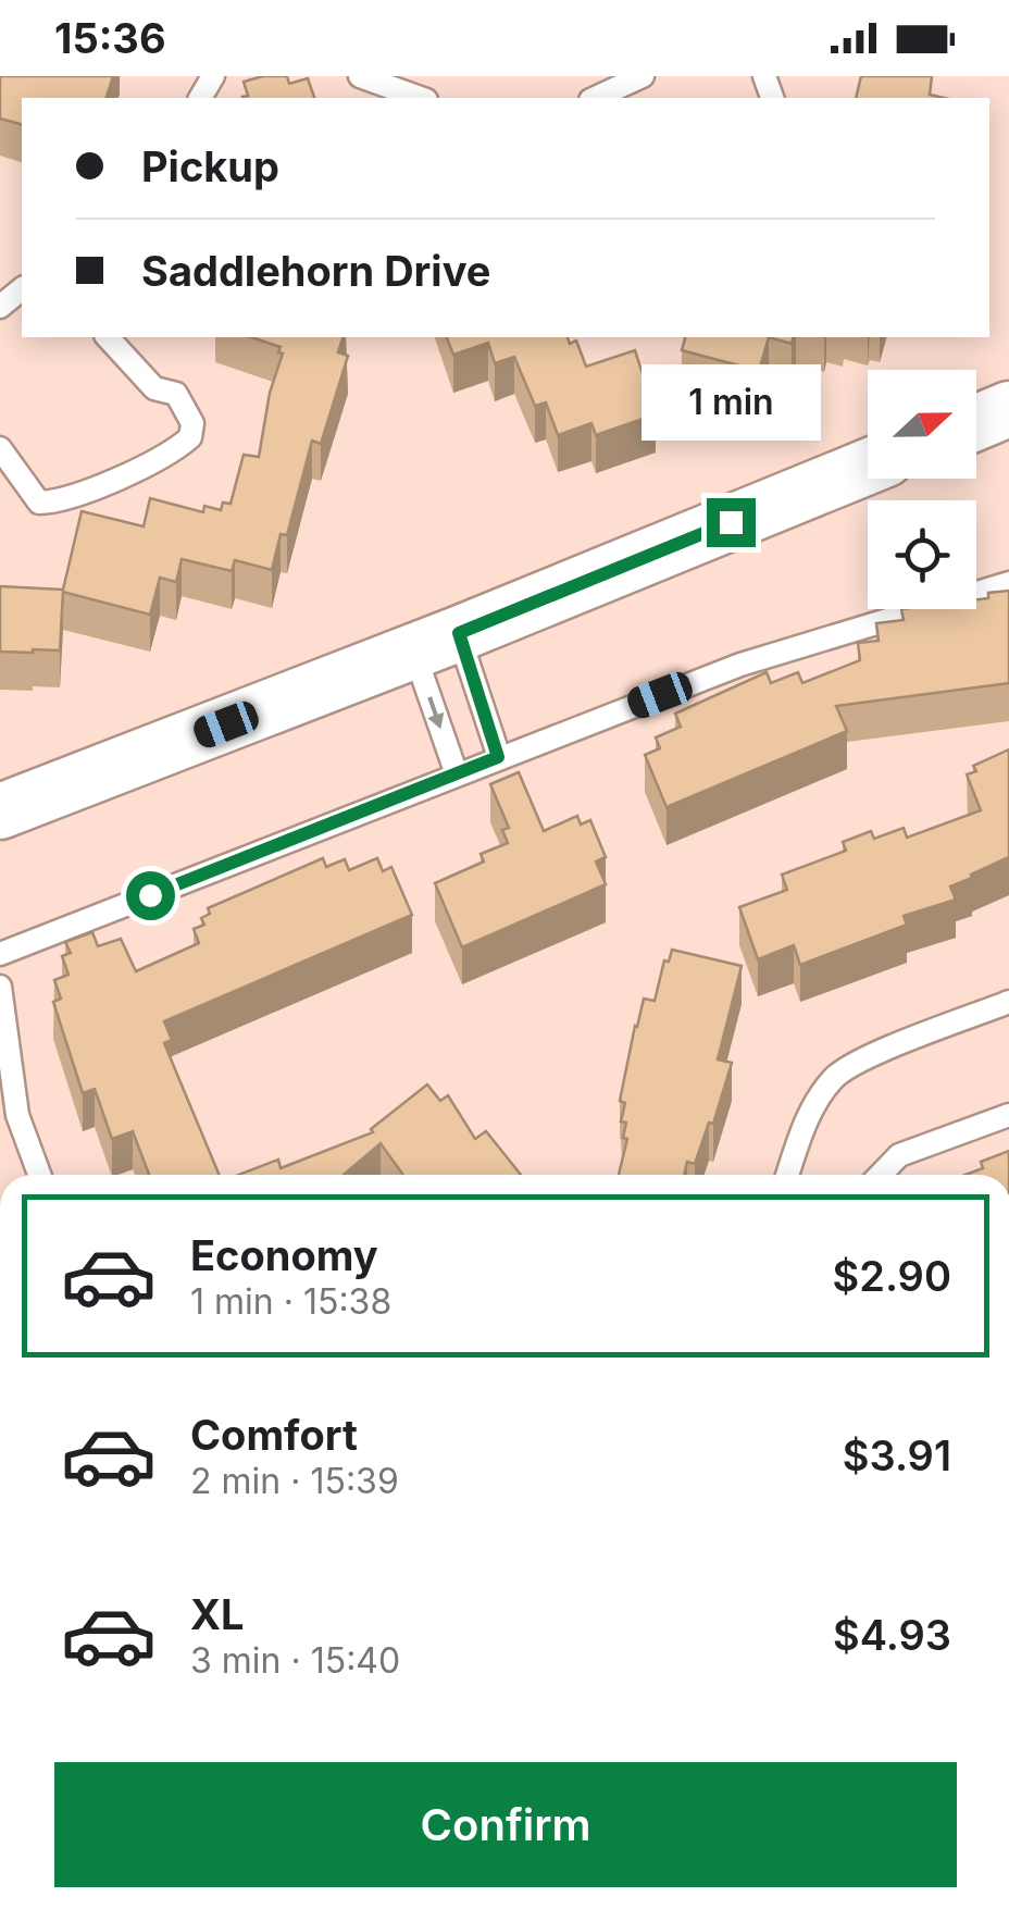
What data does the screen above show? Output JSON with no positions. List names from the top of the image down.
{
  "north": "right",
  "page": {
    "status": "15:36",
    "banner": ["Pickup", "Saddlehorn Drive"],
    "bubble": "1 min",
    "list": [
      {
        "name": "Economy",
        "note": "1 min · 15:38",
        "value": "$2.90"
      },
      {
        "name": "Comfort",
        "note": "2 min · 15:39",
        "value": "$3.91"
      },
      {
        "name": "XL",
        "note": "3 min · 15:40",
        "value": "$4.93"
      }
    ],
    "buttons": "Confirm"
  }
}
